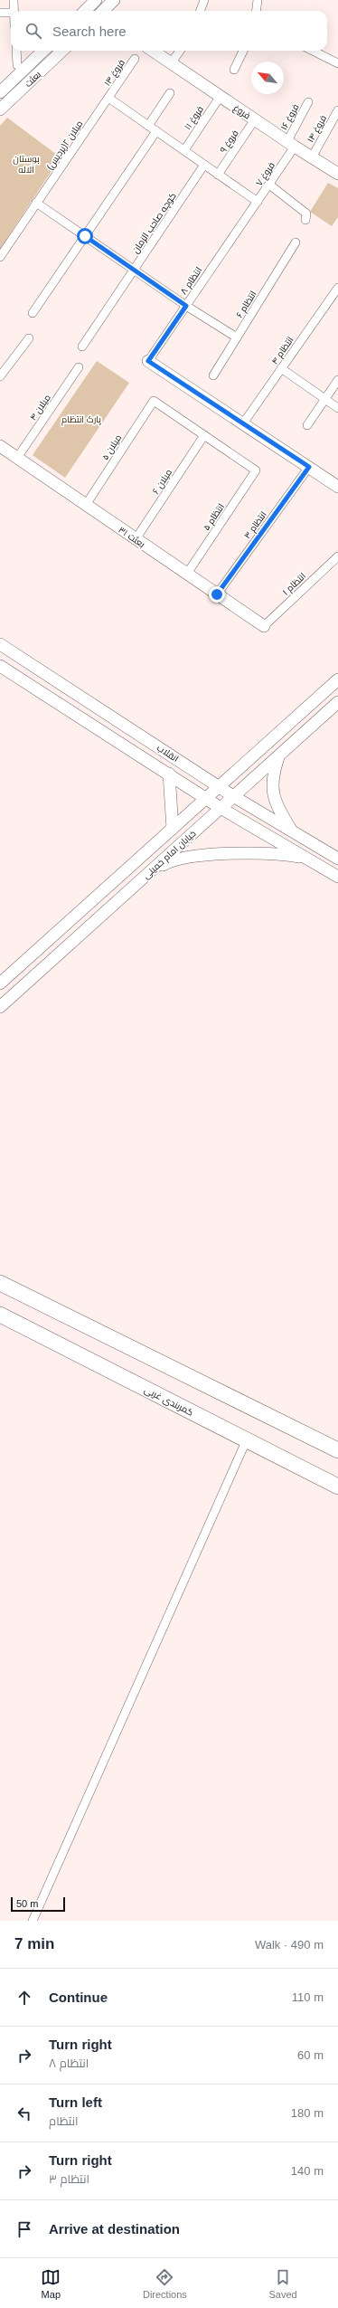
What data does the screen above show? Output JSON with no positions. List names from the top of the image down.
{
  "streets": {
    "highway": ["کمربندی غربی"],
    "main road": [
      "بعثت",
      "فروغ",
      "بعثت ۳۱",
      "انقلاب",
      "خیابان امام خمینی"
    ],
    "street": [
      "فروغ ۱۳",
      "فروغ ۱۶",
      "فروغ ۱۱",
      "فروغ ۱۴",
      "فروغ ۹",
      "میلان ۲(پردیس)",
      "فروغ ۷",
      "کوچه صاحب الزمان",
      "انتظام ۸",
      "انتظام ۶",
      "انتظام ۴",
      "میلان ۴",
      "میلان ۵",
      "میلان ۶",
      "انتظام ۵",
      "انتظام ۳",
      "انتظام ۱"
    ]
  },
  "crossings": [
    ["فروغ ۱۳", "میلان ۲(پردیس)"],
    ["فروغ", "فروغ ۱۶"],
    ["فروغ", "فروغ ۱۱"],
    ["فروغ", "فروغ ۱۴"],
    ["فروغ", "فروغ ۹"],
    ["فروغ", "فروغ ۷"],
    ["فروغ ۱۶", "فروغ ۷"],
    ["فروغ ۷", "انتظام ۸"],
    ["میلان ۴", "بعثت ۳۱"],
    ["میلان ۵", "میلان ۶"],
    ["میلان ۵", "انتظام ۵"],
    ["میلان ۵", "بعثت ۳۱"],
    ["میلان ۶", "انتظام ۵"],
    ["میلان ۶", "بعثت ۳۱"],
    ["انتظام ۵", "بعثت ۳۱"],
    ["انتظام ۳", "بعثت ۳۱"],
    ["بعثت ۳۱", "انتظام ۱"],
    ["انقلاب", "خیابان امام خمینی"]
  ],
  "parks": ["بوستان آلاله", "پارک انتظام"],
  "scale_bar": "50 m",
  "north": "top left",
  "page": {
    "search": "Search here",
    "scale": "50 m",
    "heading": ["7 min", "Walk · 490 m"],
    "list": [
      ["Continue", "110 m"],
      ["Turn right", "انتظام ۸", "60 m"],
      ["Turn left", "انتظام", "180 m"],
      ["Turn right", "انتظام ۳", "140 m"],
      "Arrive at destination"
    ],
    "nav": ["Map", "Directions", "Saved"]
  }
}
